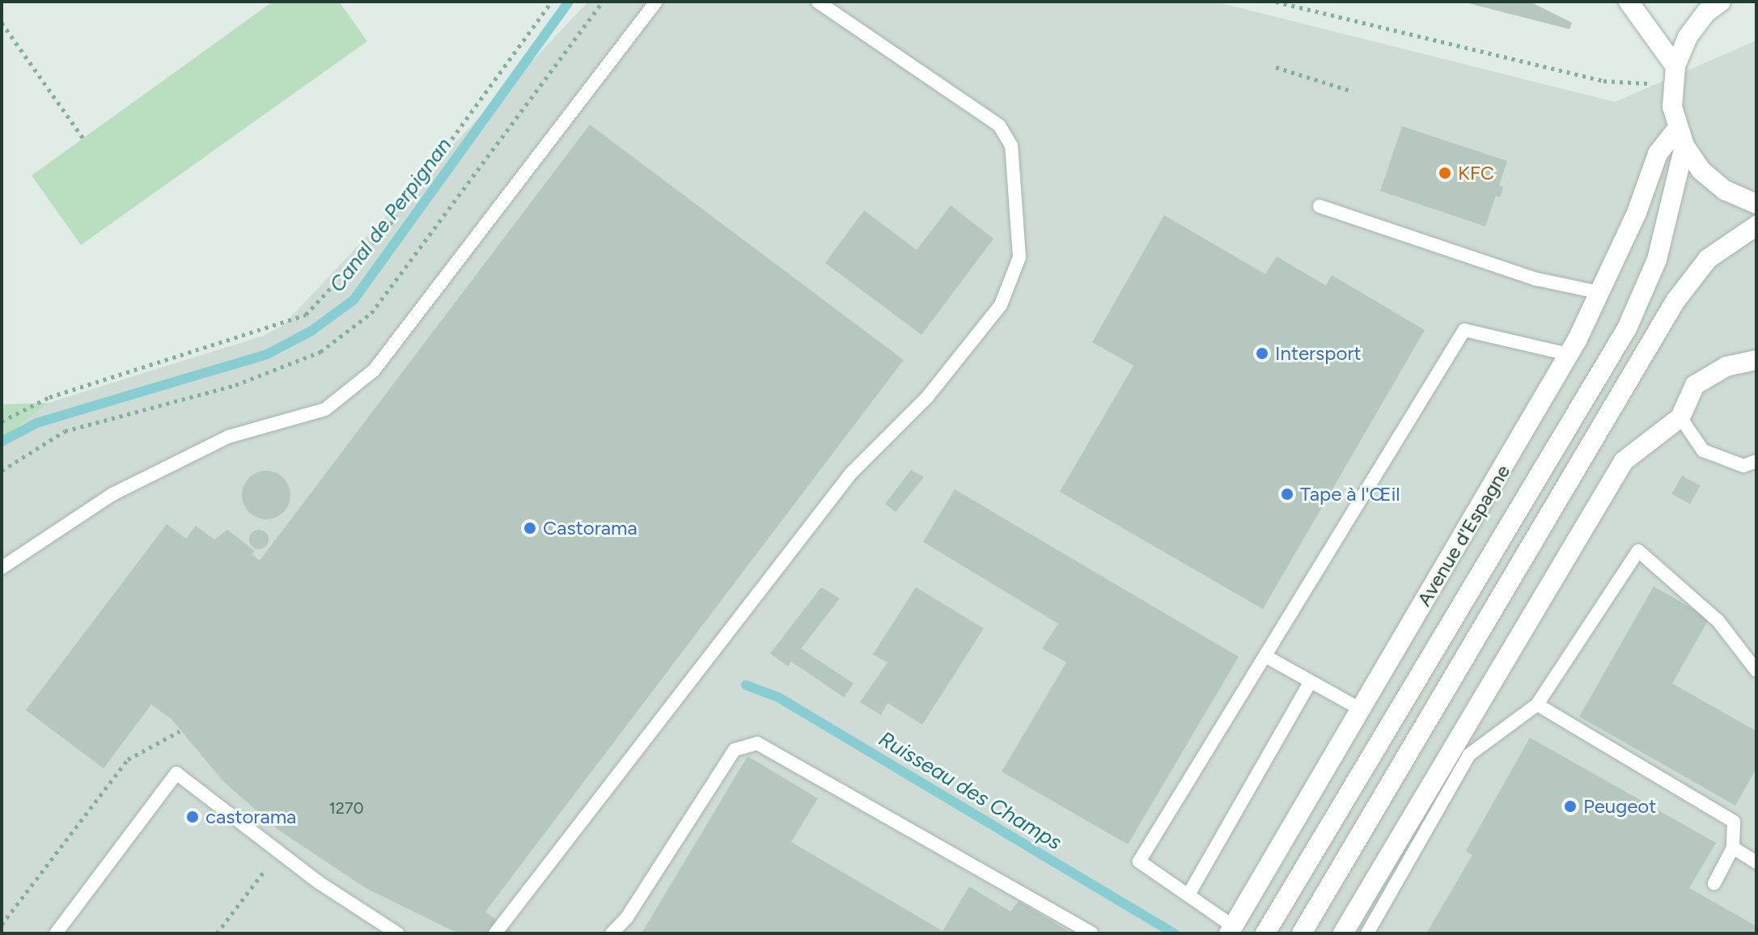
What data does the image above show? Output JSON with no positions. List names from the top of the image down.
{
  "streets": {
    "main road": ["Avenue d'Espagne"]
  },
  "water": ["Canal de Perpignan", "Ruisseau des Champs"],
  "places": [
    "KFC",
    "Intersport",
    "Tape à l'Œil",
    "Castorama",
    "Peugeot",
    "castorama"
  ],
  "house_numbers": ["1270"]
}
